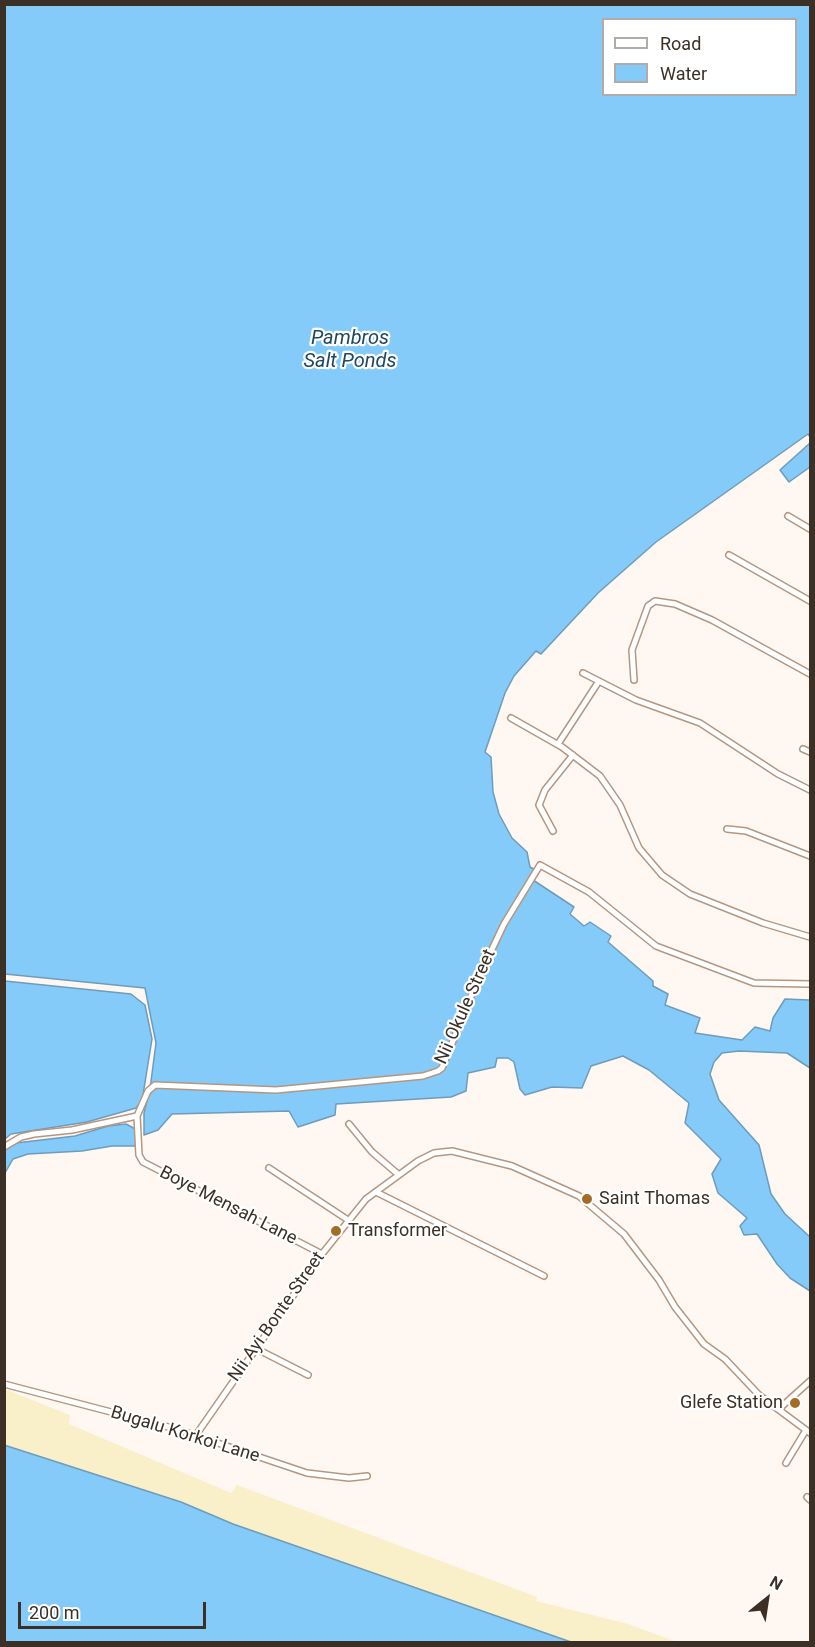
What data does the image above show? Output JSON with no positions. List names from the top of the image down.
{
  "streets": {
    "street": [
      "Nii Okule Street",
      "Boye Mensah Lane",
      "Nii Ayi Bonte Street",
      "Bugalu Korkoi Lane"
    ]
  },
  "crossings": [
    ["Nii Okule Street", "Boye Mensah Lane"],
    ["Boye Mensah Lane", "Nii Ayi Bonte Street"],
    ["Nii Ayi Bonte Street", "Bugalu Korkoi Lane"]
  ],
  "water": ["Pambros Salt Ponds"],
  "places": ["Saint Thomas", "Transformer", "Glefe Station"],
  "legend": ["Road", "Water"],
  "scale_bar": "200 m",
  "north": "top right"
}
